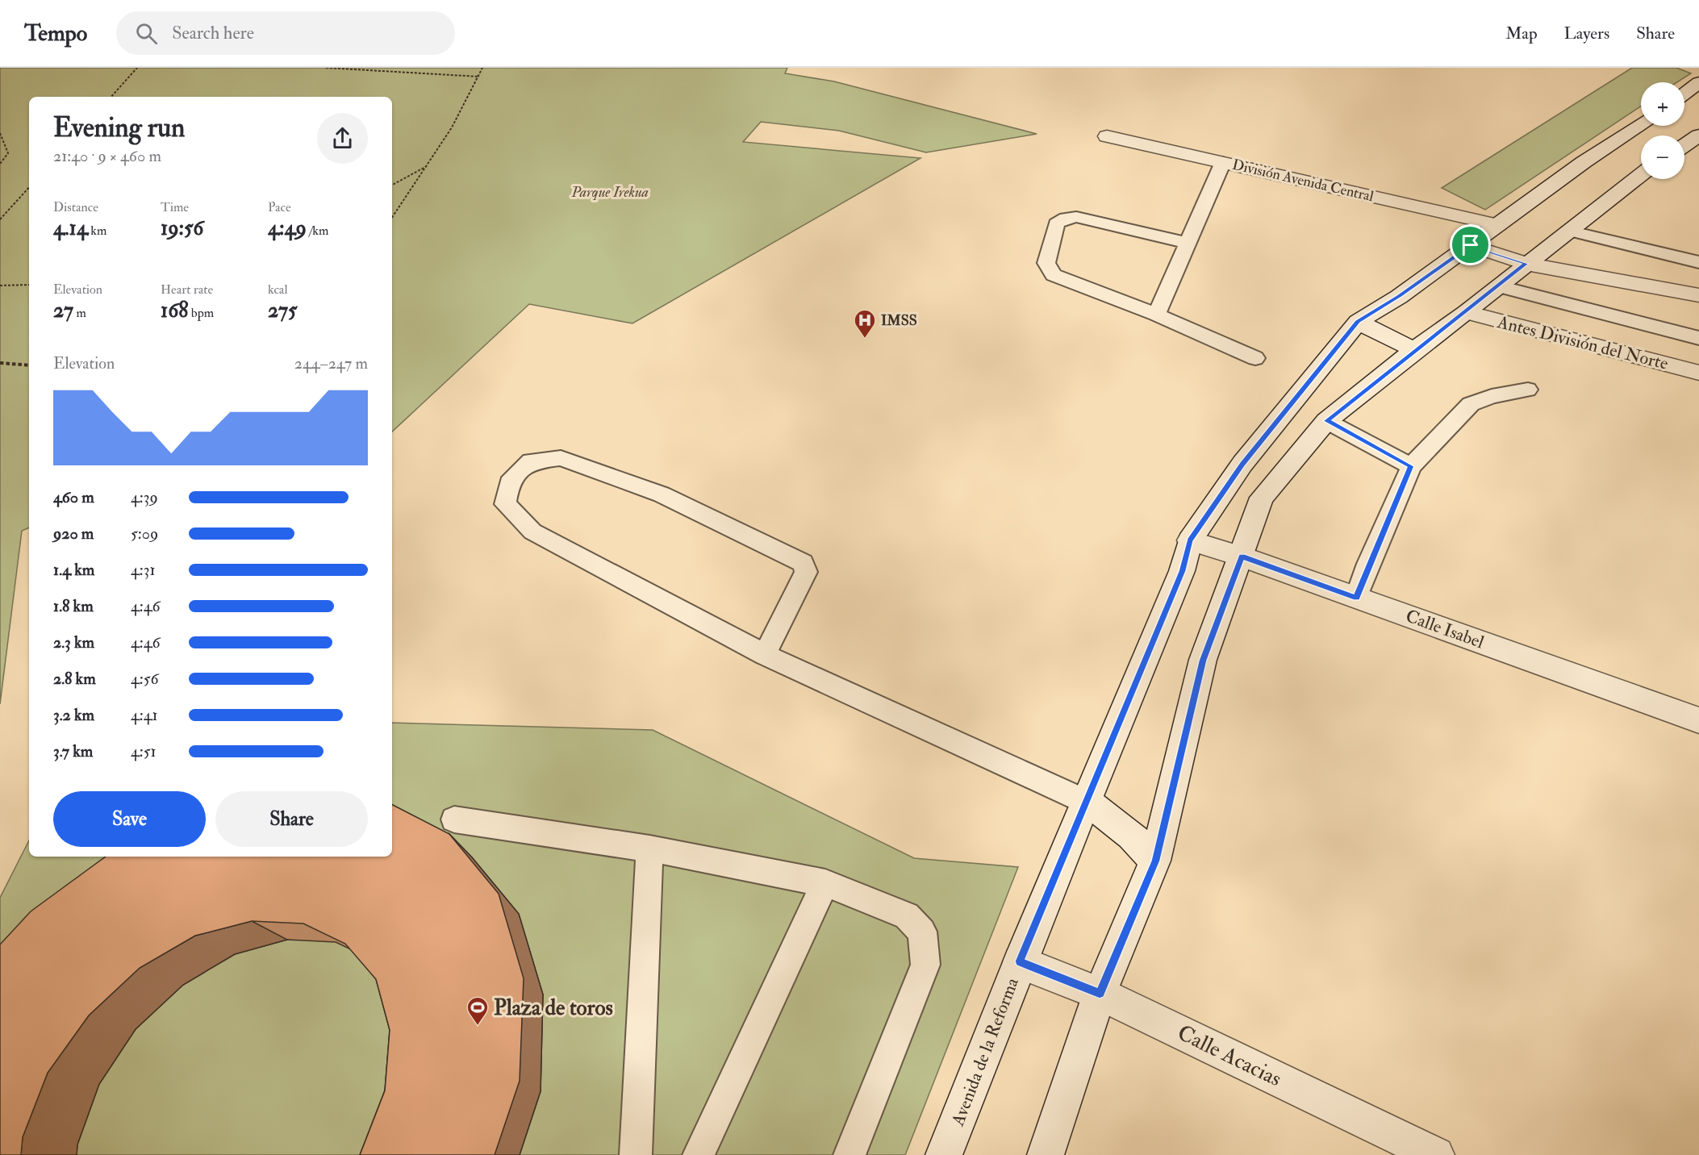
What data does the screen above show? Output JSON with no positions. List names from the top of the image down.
{
  "streets": {
    "main road": [
      "División Avenida Central",
      "Antes División del Norte",
      "Calle Isabel",
      "Avenida de la Reforma",
      "Calle Acacias"
    ]
  },
  "crossings": [
    ["División Avenida Central", "Avenida de la Reforma"],
    ["Antes División del Norte", "Avenida de la Reforma"],
    ["Calle Isabel", "Avenida de la Reforma"],
    ["Avenida de la Reforma", "Calle Acacias"]
  ],
  "parks": ["Parque Irekua"],
  "places": {
    "hospital": ["IMSS"],
    "sports": ["Plaza de toros"]
  },
  "page": {
    "header": "Tempo",
    "search": "Search here",
    "nav": ["Map", "Layers", "Share"],
    "map_buttons": ["+", "−"],
    "heading": ["Evening run", "21:40 · 9 × 460 m"],
    "stats": [
      ["Distance", "4.14 km"],
      ["Time", "19:56"],
      ["Pace", "4:49 /km"],
      ["Elevation", "27 m"],
      ["Heart rate", "168 bpm"],
      ["kcal", "275"]
    ],
    "chart": ["Elevation", "244–247 m"],
    "list": [
      {
        "name": "460 m",
        "note": "4:39"
      },
      {
        "name": "920 m",
        "note": "5:09"
      },
      {
        "name": "1.4 km",
        "note": "4:31"
      },
      {
        "name": "1.8 km",
        "note": "4:46"
      },
      {
        "name": "2.3 km",
        "note": "4:46"
      },
      {
        "name": "2.8 km",
        "note": "4:56"
      },
      {
        "name": "3.2 km",
        "note": "4:41"
      },
      {
        "name": "3.7 km",
        "note": "4:51"
      }
    ],
    "buttons": ["Save", "Share"]
  }
}
